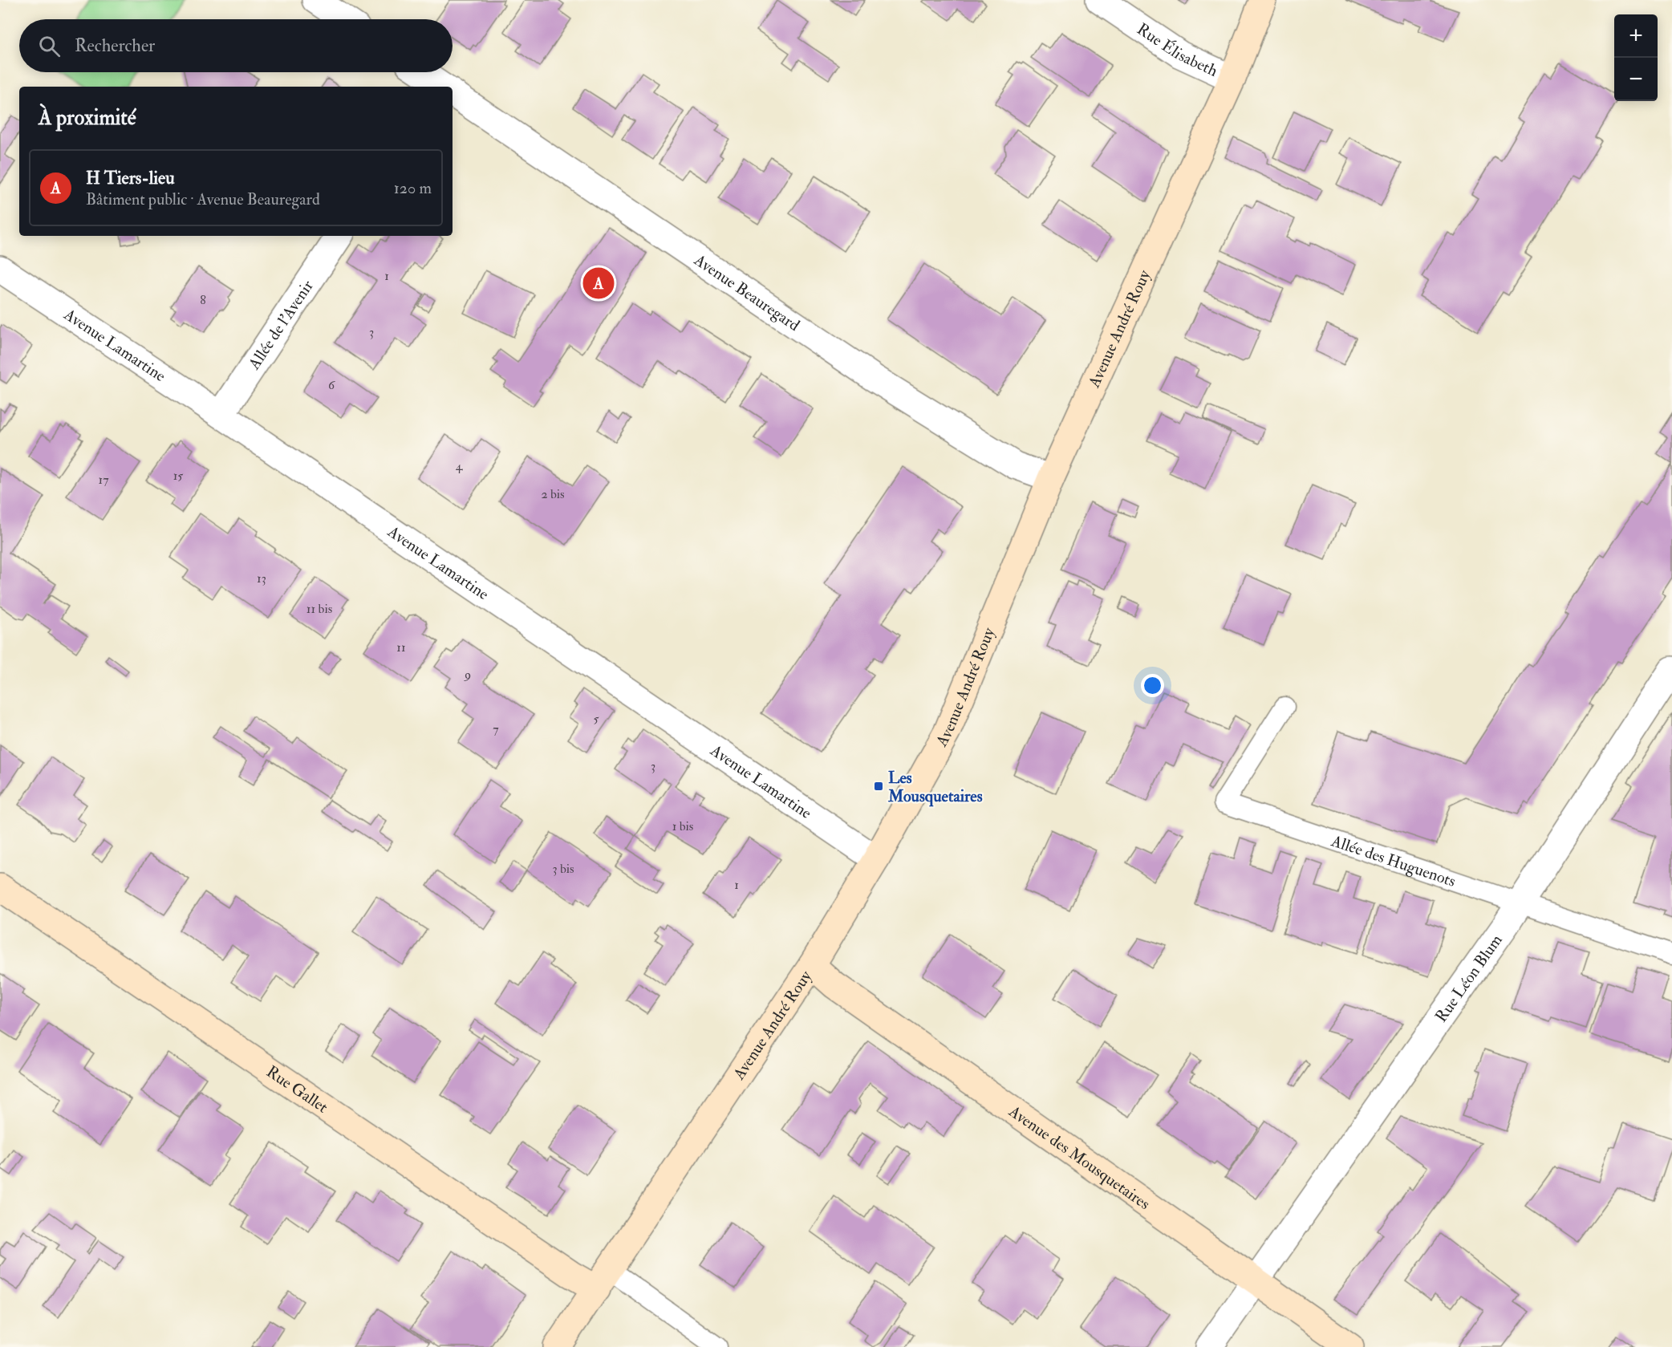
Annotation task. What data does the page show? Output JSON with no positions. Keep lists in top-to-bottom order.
{
  "streets": {
    "main road": ["Avenue André Rouy", "Rue Gallet", "Avenue des Mousquetaires"],
    "street": [
      "Rue Élisabeth",
      "Avenue Beauregard",
      "Allée de l'Avenir",
      "Avenue Lamartine",
      "Rue Léon Blum"
    ],
    "lane": ["Allée des Huguenots"]
  },
  "crossings": [
    ["Rue Élisabeth", "Avenue André Rouy"],
    ["Avenue Beauregard", "Avenue André Rouy"],
    ["Allée de l'Avenir", "Avenue Lamartine"],
    ["Avenue André Rouy", "Avenue Lamartine"],
    ["Avenue André Rouy", "Rue Gallet"],
    ["Avenue André Rouy", "Avenue des Mousquetaires"],
    ["Allée des Huguenots", "Rue Léon Blum"],
    ["Rue Léon Blum", "Avenue des Mousquetaires"]
  ],
  "places": {
    "transit": ["Les Mousquetaires"]
  },
  "house_numbers": [
    "1",
    "8",
    "3",
    "6",
    "4",
    "15",
    "17",
    "2 bis",
    "13",
    "11 bis",
    "11",
    "9",
    "5",
    "7",
    "3",
    "1 bis",
    "3 bis",
    "1"
  ],
  "page": {
    "map_buttons": ["+", "−"],
    "search": "Rechercher",
    "heading": "À proximité",
    "list": [
      {
        "mark": "A",
        "name": "H Tiers-lieu",
        "note": "Bâtiment public · Avenue Beauregard",
        "value": "120 m"
      }
    ],
    "pins": "A"
  }
}
